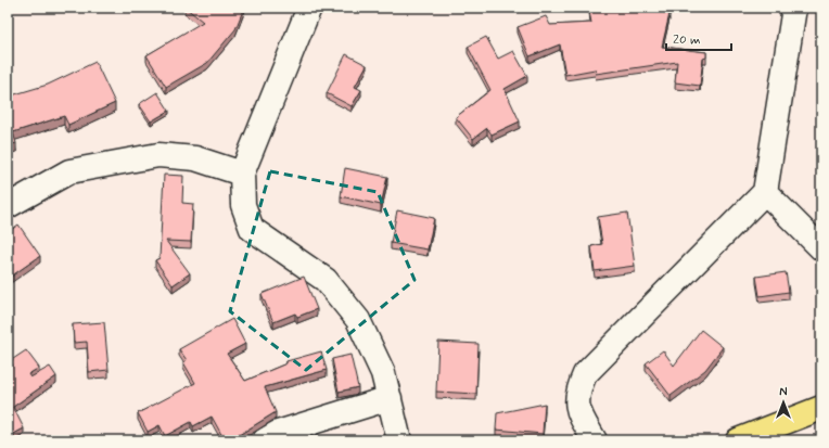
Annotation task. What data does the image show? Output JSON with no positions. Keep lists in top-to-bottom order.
{
  "scale_bar": "20 m",
  "north": "top"
}
